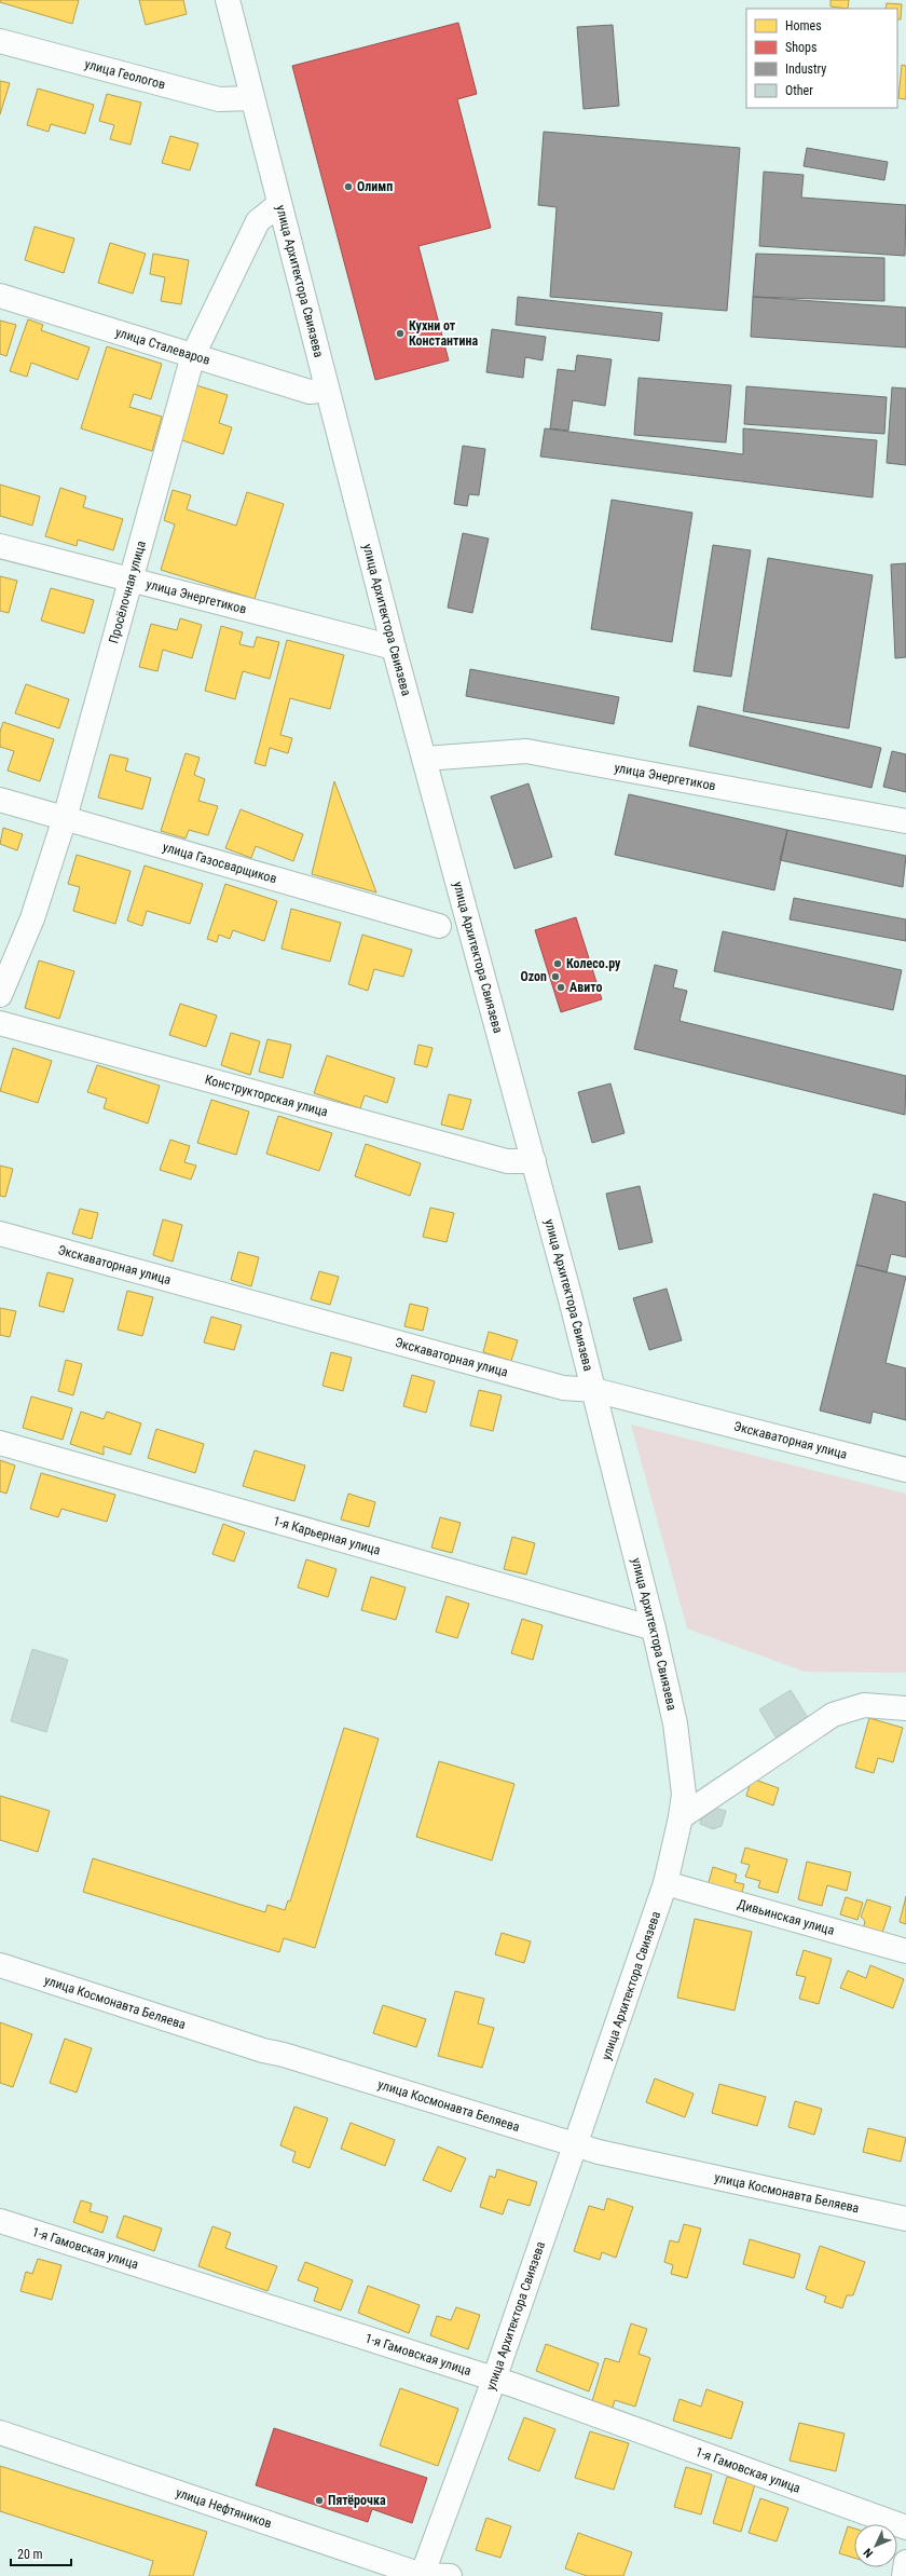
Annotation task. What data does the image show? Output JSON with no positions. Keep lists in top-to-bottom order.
{
  "streets": {
    "street": [
      "улица Геологов",
      "улица Архитектора Свиязева",
      "улица Сталеваров",
      "Просёлочная улица",
      "улица Энергетиков",
      "улица Газосварщиков",
      "Конструкторская улица",
      "Экскаваторная улица",
      "1-я Карьерная улица",
      "Дивьинская улица",
      "улица Космонавта Беляева",
      "1-я Гамовская улица",
      "улица Нефтяников"
    ]
  },
  "crossings": [
    ["улица Геологов", "улица Архитектора Свиязева"],
    ["улица Архитектора Свиязева", "улица Сталеваров"],
    ["улица Архитектора Свиязева", "Просёлочная улица"],
    ["улица Архитектора Свиязева", "улица Энергетиков"],
    ["улица Архитектора Свиязева", "Конструкторская улица"],
    ["улица Архитектора Свиязева", "Экскаваторная улица"],
    ["улица Архитектора Свиязева", "1-я Карьерная улица"],
    ["улица Архитектора Свиязева", "Дивьинская улица"],
    ["улица Архитектора Свиязева", "улица Космонавта Беляева"],
    ["улица Архитектора Свиязева", "1-я Гамовская улица"],
    ["улица Архитектора Свиязева", "улица Нефтяников"],
    ["улица Сталеваров", "Просёлочная улица"],
    ["Просёлочная улица", "улица Энергетиков"],
    ["Просёлочная улица", "улица Газосварщиков"]
  ],
  "places": [
    "Олимп",
    "Кухни от Константина",
    "Колесо.ру",
    "Ozon",
    "Авито",
    "Пятёрочка"
  ],
  "legend": [
    "Homes",
    "Shops",
    "Industry",
    "Other"
  ],
  "scale_bar": "20 m",
  "north": "bottom left"
}
